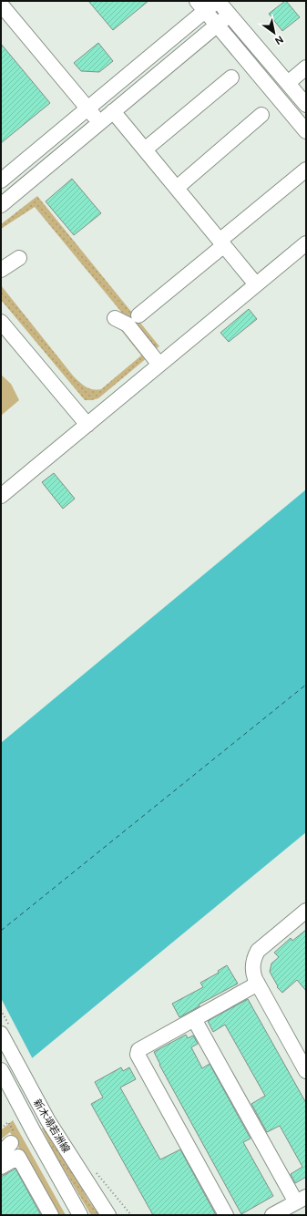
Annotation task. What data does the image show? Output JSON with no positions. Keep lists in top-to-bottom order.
{
  "streets": {
    "street": ["新木場若洲線"]
  },
  "north": "bottom right"
}
